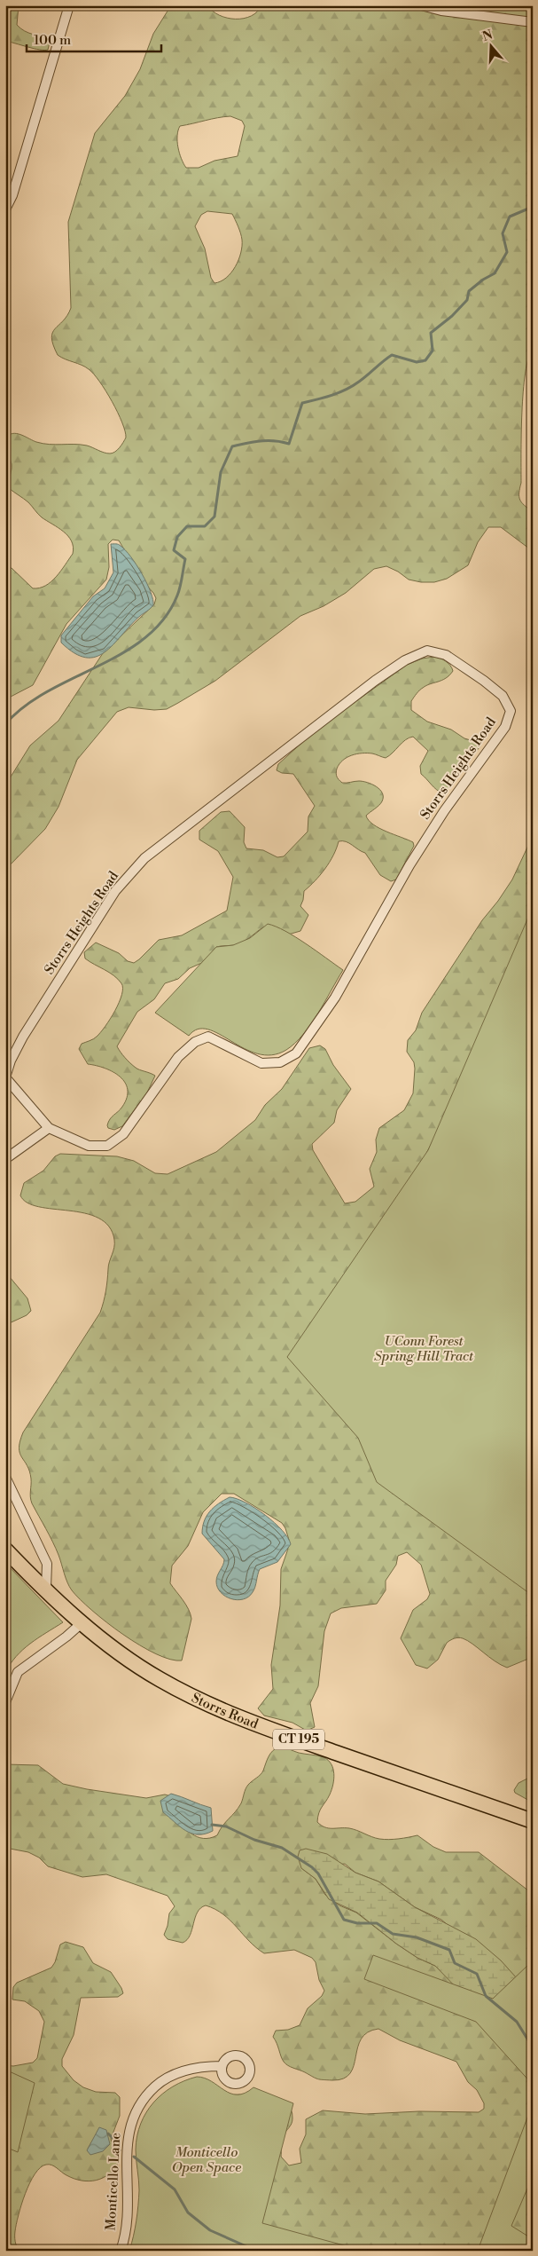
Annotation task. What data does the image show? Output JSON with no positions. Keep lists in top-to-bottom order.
{
  "streets": {
    "main road": ["Storrs Road", "CT 195"],
    "street": ["Storrs Heights Road", "Monticello Lane"]
  },
  "parks": ["UConn Forest Spring Hill Tract", "Monticello Open Space"],
  "scale_bar": "100 m",
  "north": "top"
}
